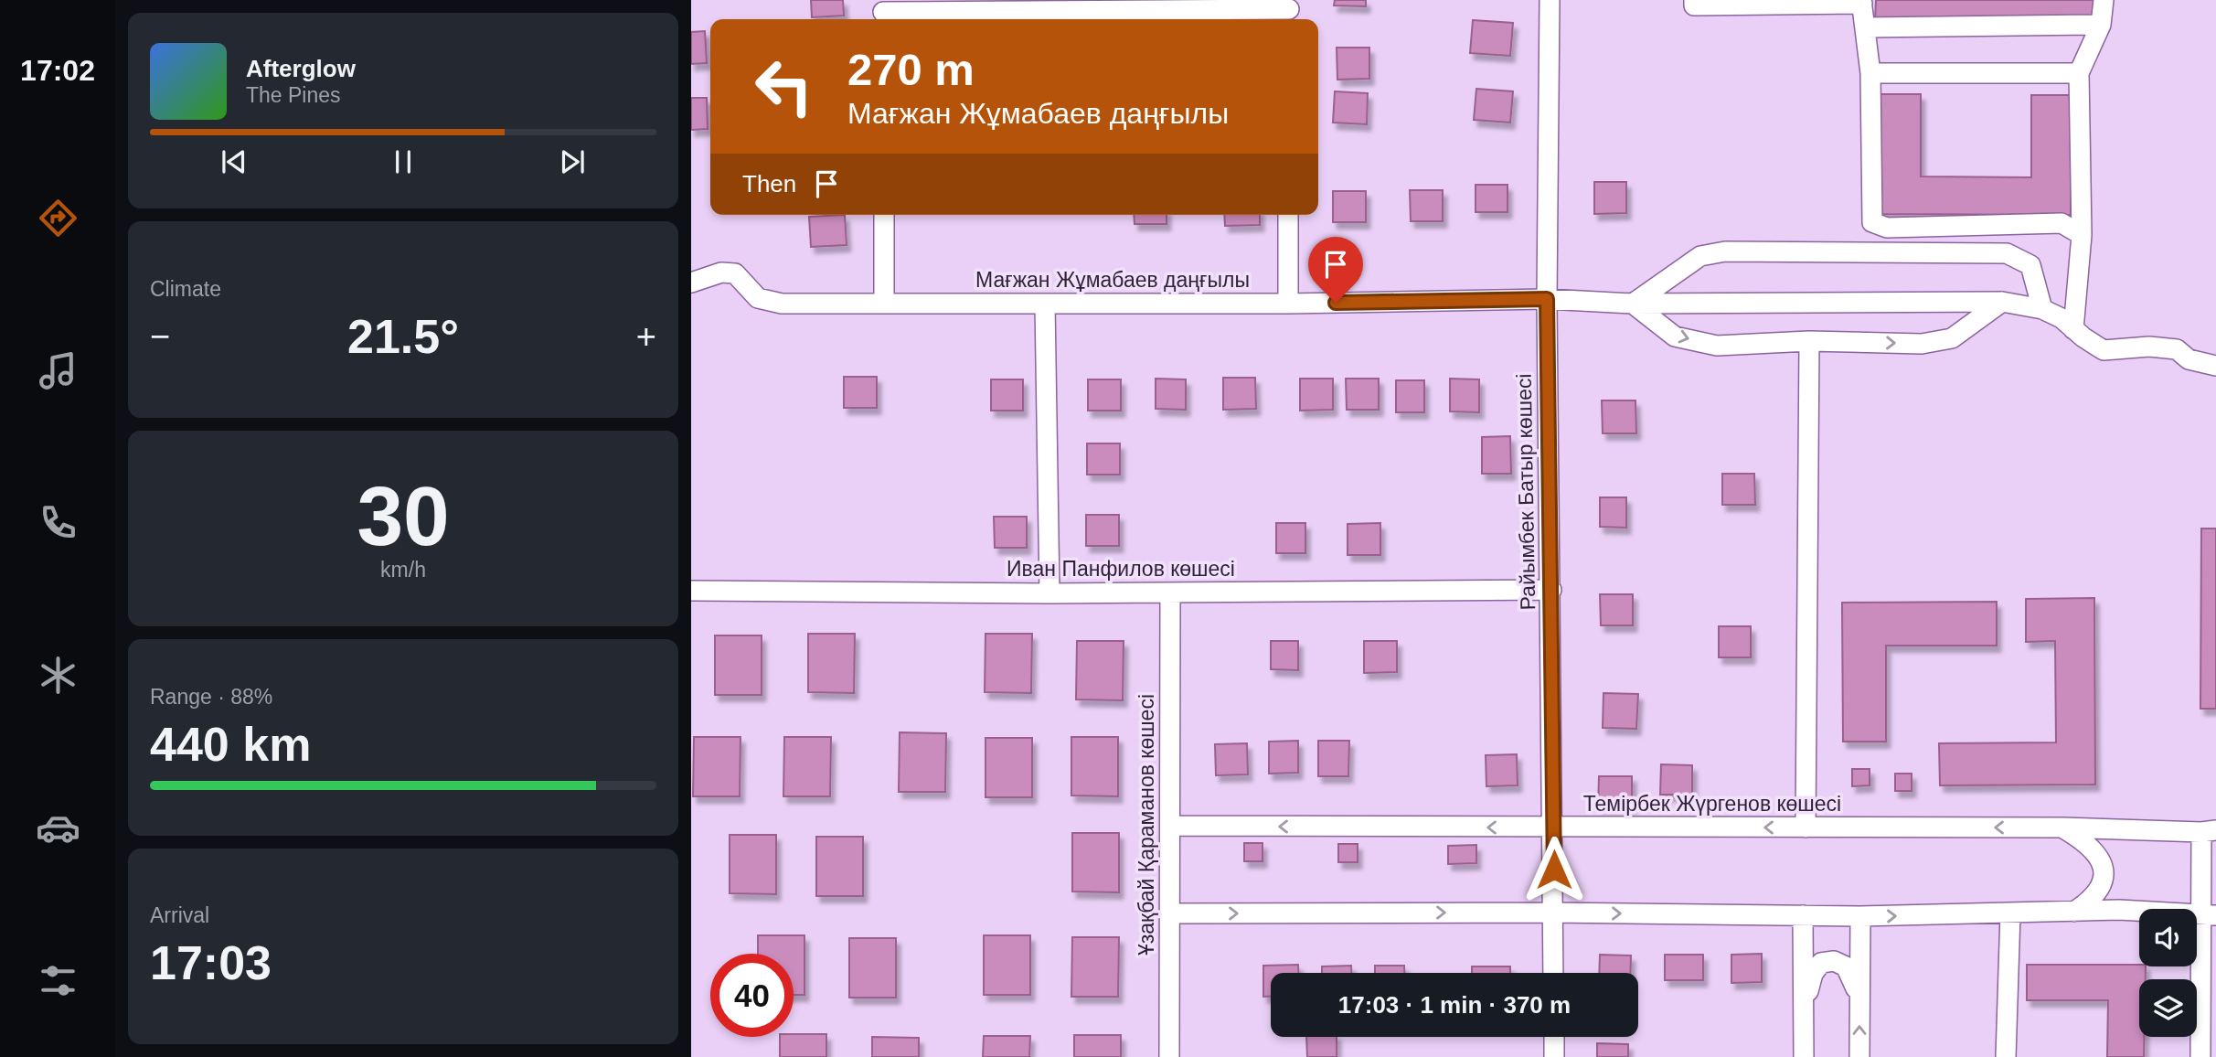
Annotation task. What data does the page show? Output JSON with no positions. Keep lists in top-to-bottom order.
{
  "streets": {
    "street": [
      "Мағжан Жұмабаев даңғылы",
      "Райымбек Батыр көшесі",
      "Иван Панфилов көшесі",
      "Темірбек Жүргенов көшесі",
      "Ұзақбай Қараманов көшесі"
    ]
  },
  "crossings": [
    ["Мағжан Жұмабаев даңғылы", "Райымбек Батыр көшесі"],
    ["Райымбек Батыр көшесі", "Иван Панфилов көшесі"],
    ["Райымбек Батыр көшесі", "Темірбек Жүргенов көшесі"],
    ["Иван Панфилов көшесі", "Ұзақбай Қараманов көшесі"],
    ["Темірбек Жүргенов көшесі", "Ұзақбай Қараманов көшесі"]
  ],
  "page": {
    "tabs": "17:02",
    "turn": ["270 m", "Мағжан Жұмабаев даңғылы"],
    "song": ["Afterglow", "The Pines"],
    "then": "Then",
    "tile": [
      "Climate",
      ["30", "km/h"],
      ["Range · 88%", "440 km"],
      ["Arrival", "17:03"]
    ],
    "heat": ["−", "21.5°", "+"],
    "limit": "40",
    "trip": "17:03 · 1 min · 370 m"
  }
}
